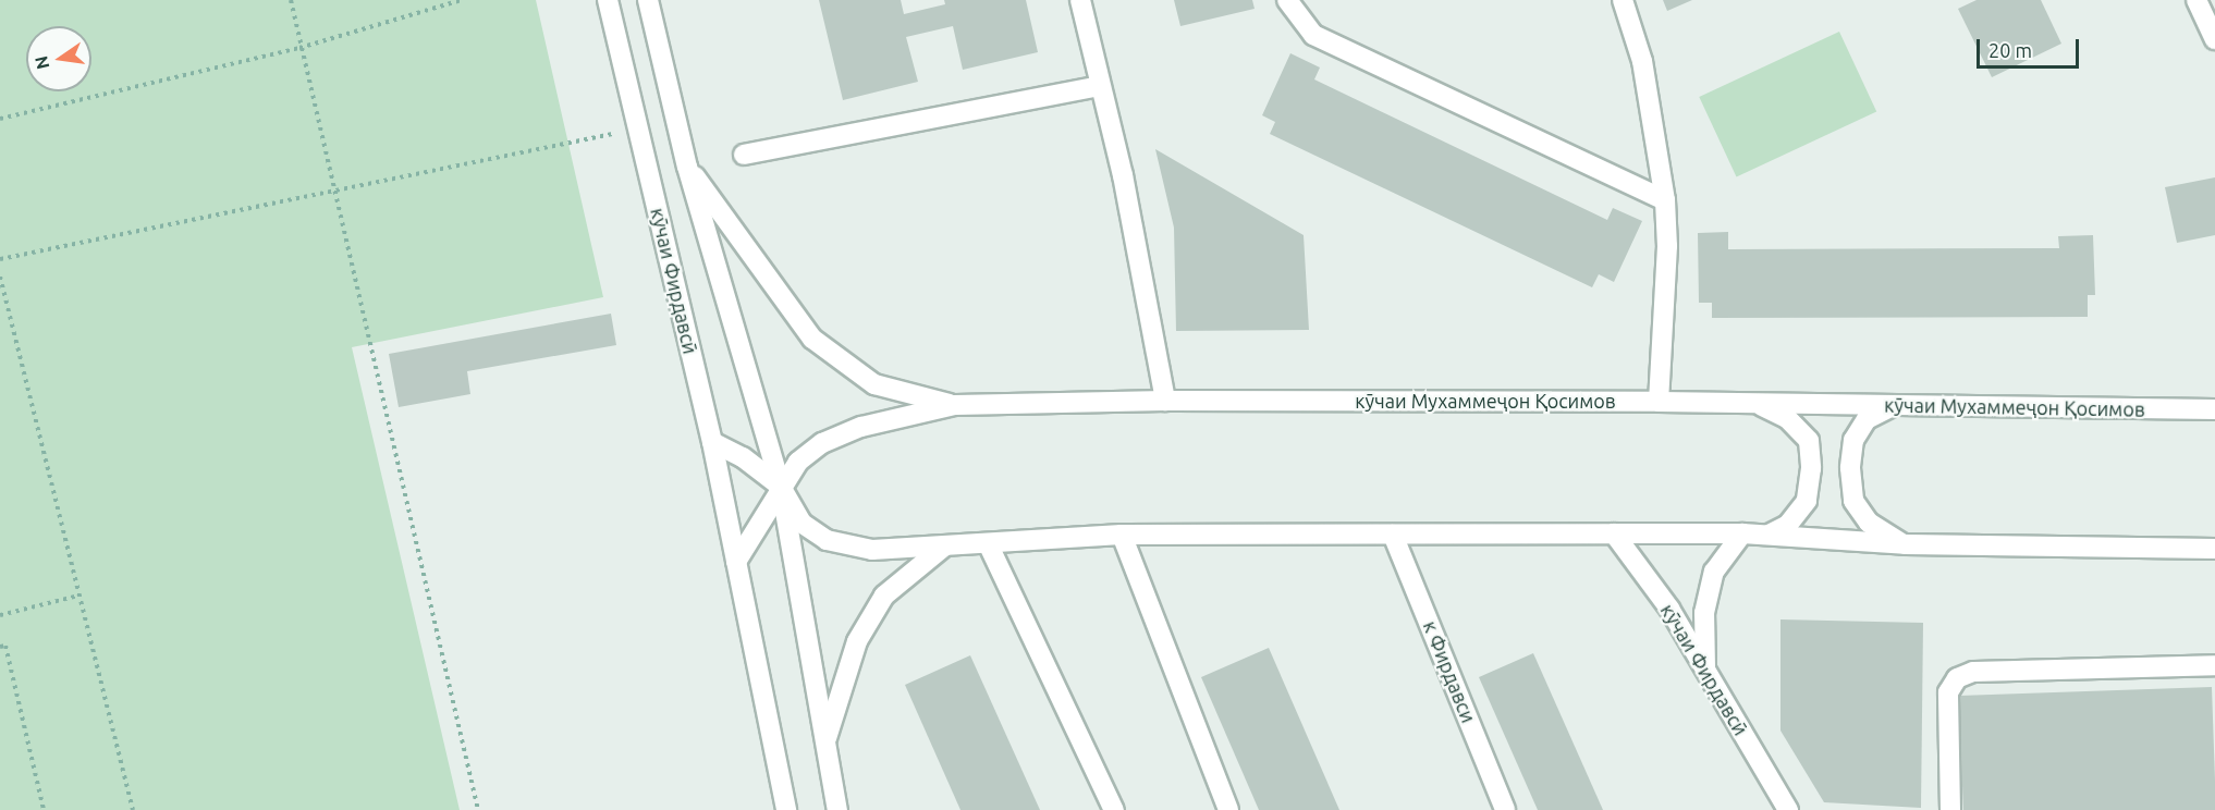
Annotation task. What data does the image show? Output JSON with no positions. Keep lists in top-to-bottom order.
{
  "streets": {
    "street": ["кӯчаи Фирдавсӣ", "кӯчаи Мухаммеҷон Қосимов", "к Фирдавси"]
  },
  "crossings": [
    ["кӯчаи Фирдавсӣ", "кӯчаи Мухаммеҷон Қосимов"]
  ],
  "scale_bar": "20 m",
  "north": "left"
}
